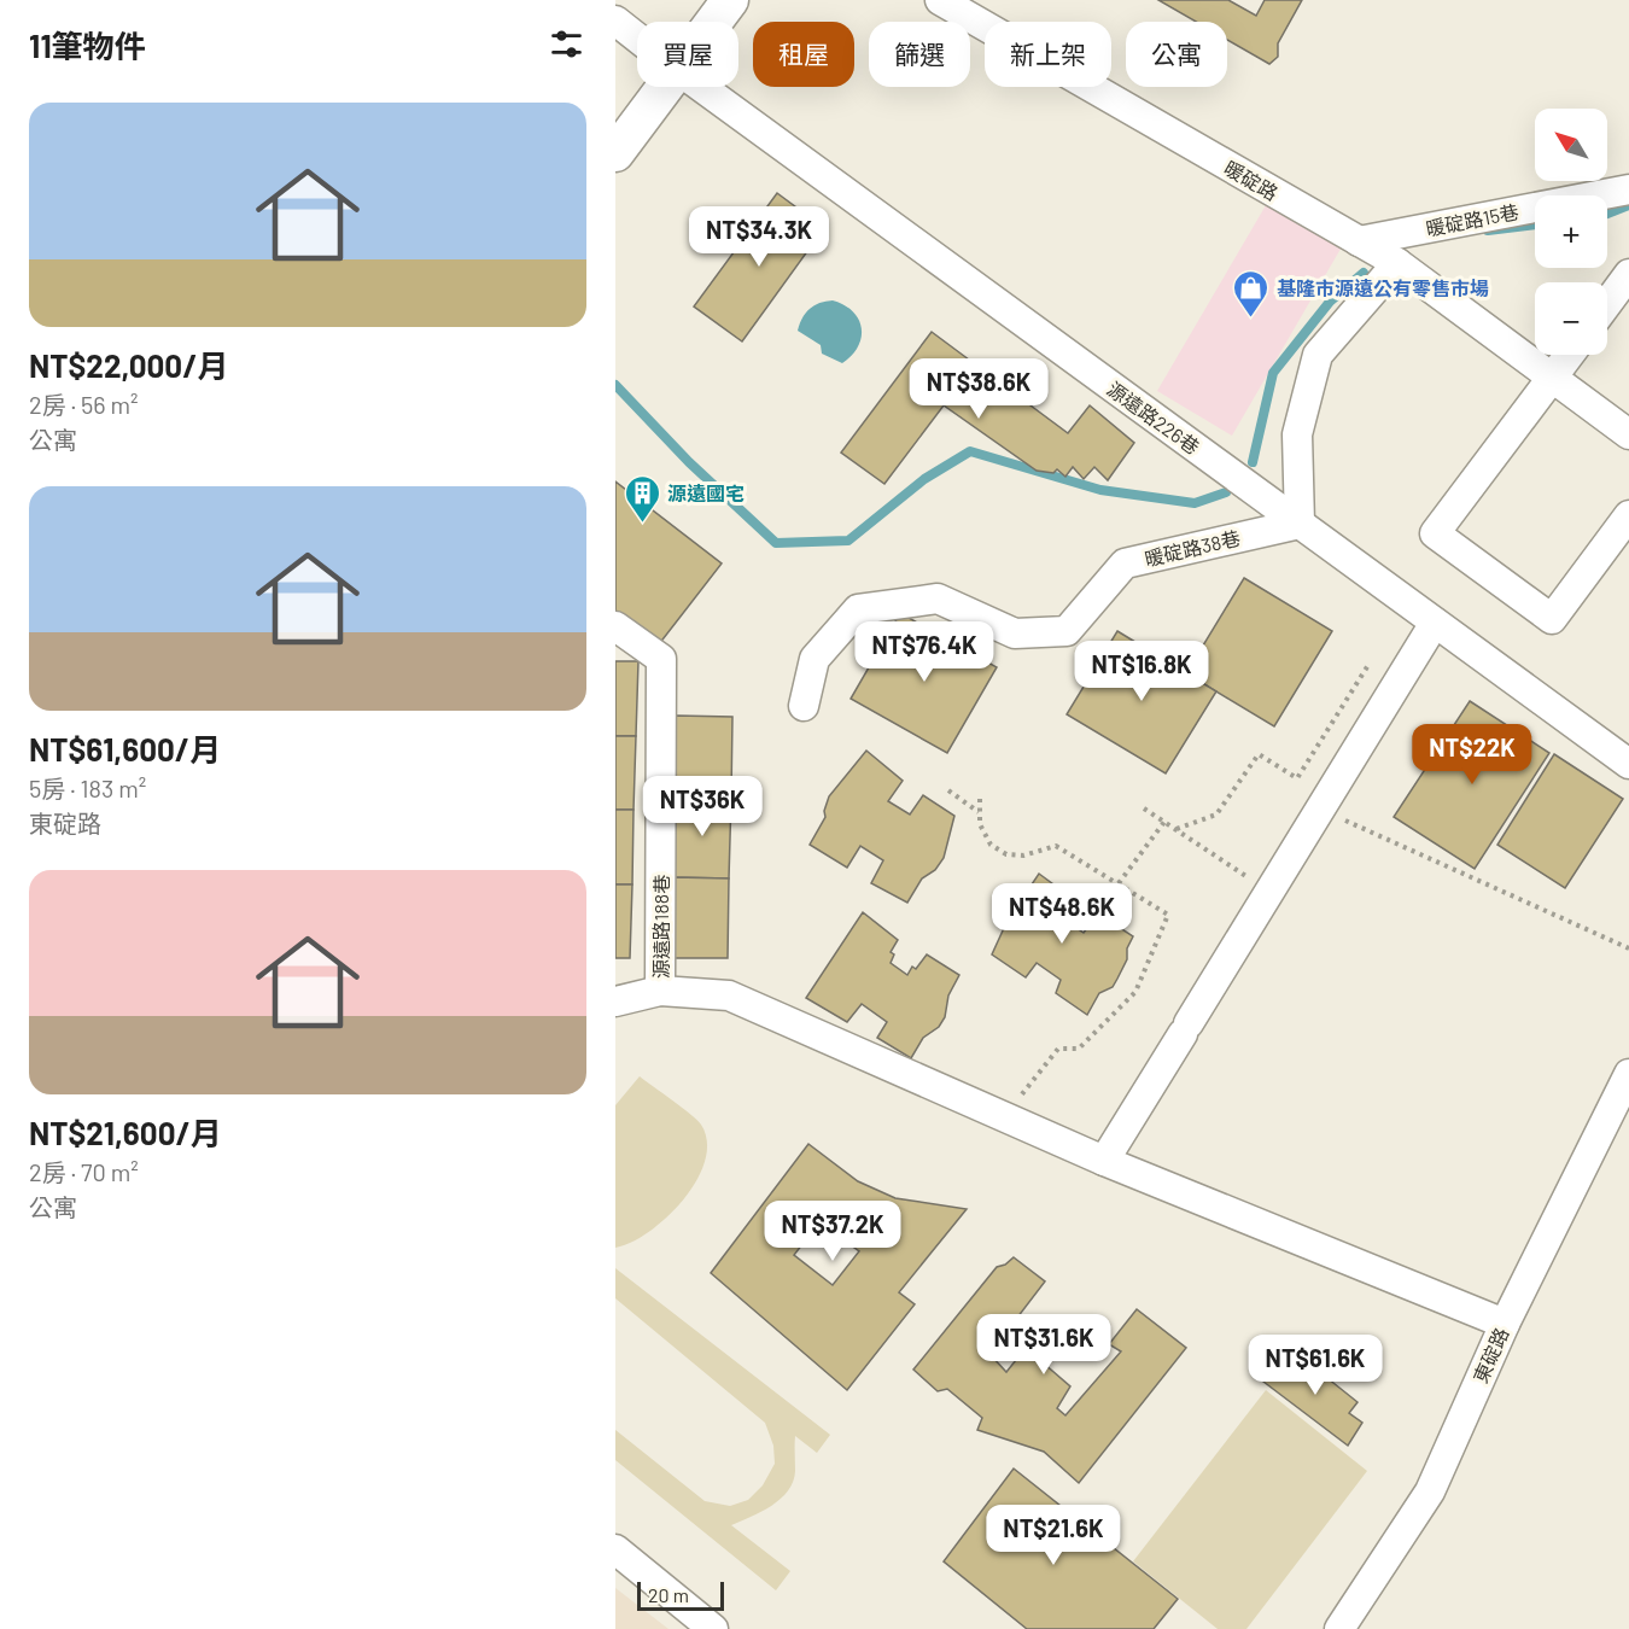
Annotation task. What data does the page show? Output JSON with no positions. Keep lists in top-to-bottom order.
{
  "streets": {
    "street": [
      "暖碇路",
      "暖碇路15巷",
      "源遠路226巷",
      "暖碇路38巷",
      "源遠路188巷",
      "東碇路"
    ]
  },
  "crossings": [
    ["暖碇路", "暖碇路15巷"],
    ["源遠路226巷", "暖碇路38巷"]
  ],
  "places": {
    "shop": ["基隆市源遠公有零售市場"],
    "building": ["源遠國宅"]
  },
  "scale_bar": "20 m",
  "north": "top left",
  "page": {
    "heading": "11筆物件",
    "chip": [
      "買屋",
      "租屋",
      "篩選",
      "新上架",
      "公寓"
    ],
    "list": [
      {
        "name": "NT$22,000/月",
        "note": "2房 · 56 m² · 公寓"
      },
      {
        "name": "NT$61,600/月",
        "note": "5房 · 183 m² · 東碇路"
      },
      {
        "name": "NT$21,600/月",
        "note": "2房 · 70 m² · 公寓"
      }
    ],
    "map_buttons": ["+", "−"],
    "price": [
      "NT$34.3K",
      "NT$38.6K",
      "NT$76.4K",
      "NT$16.8K",
      "NT$22K",
      "NT$36K",
      "NT$48.6K",
      "NT$37.2K",
      "NT$31.6K",
      "NT$61.6K",
      "NT$21.6K"
    ],
    "scale": "20 m"
  }
}
